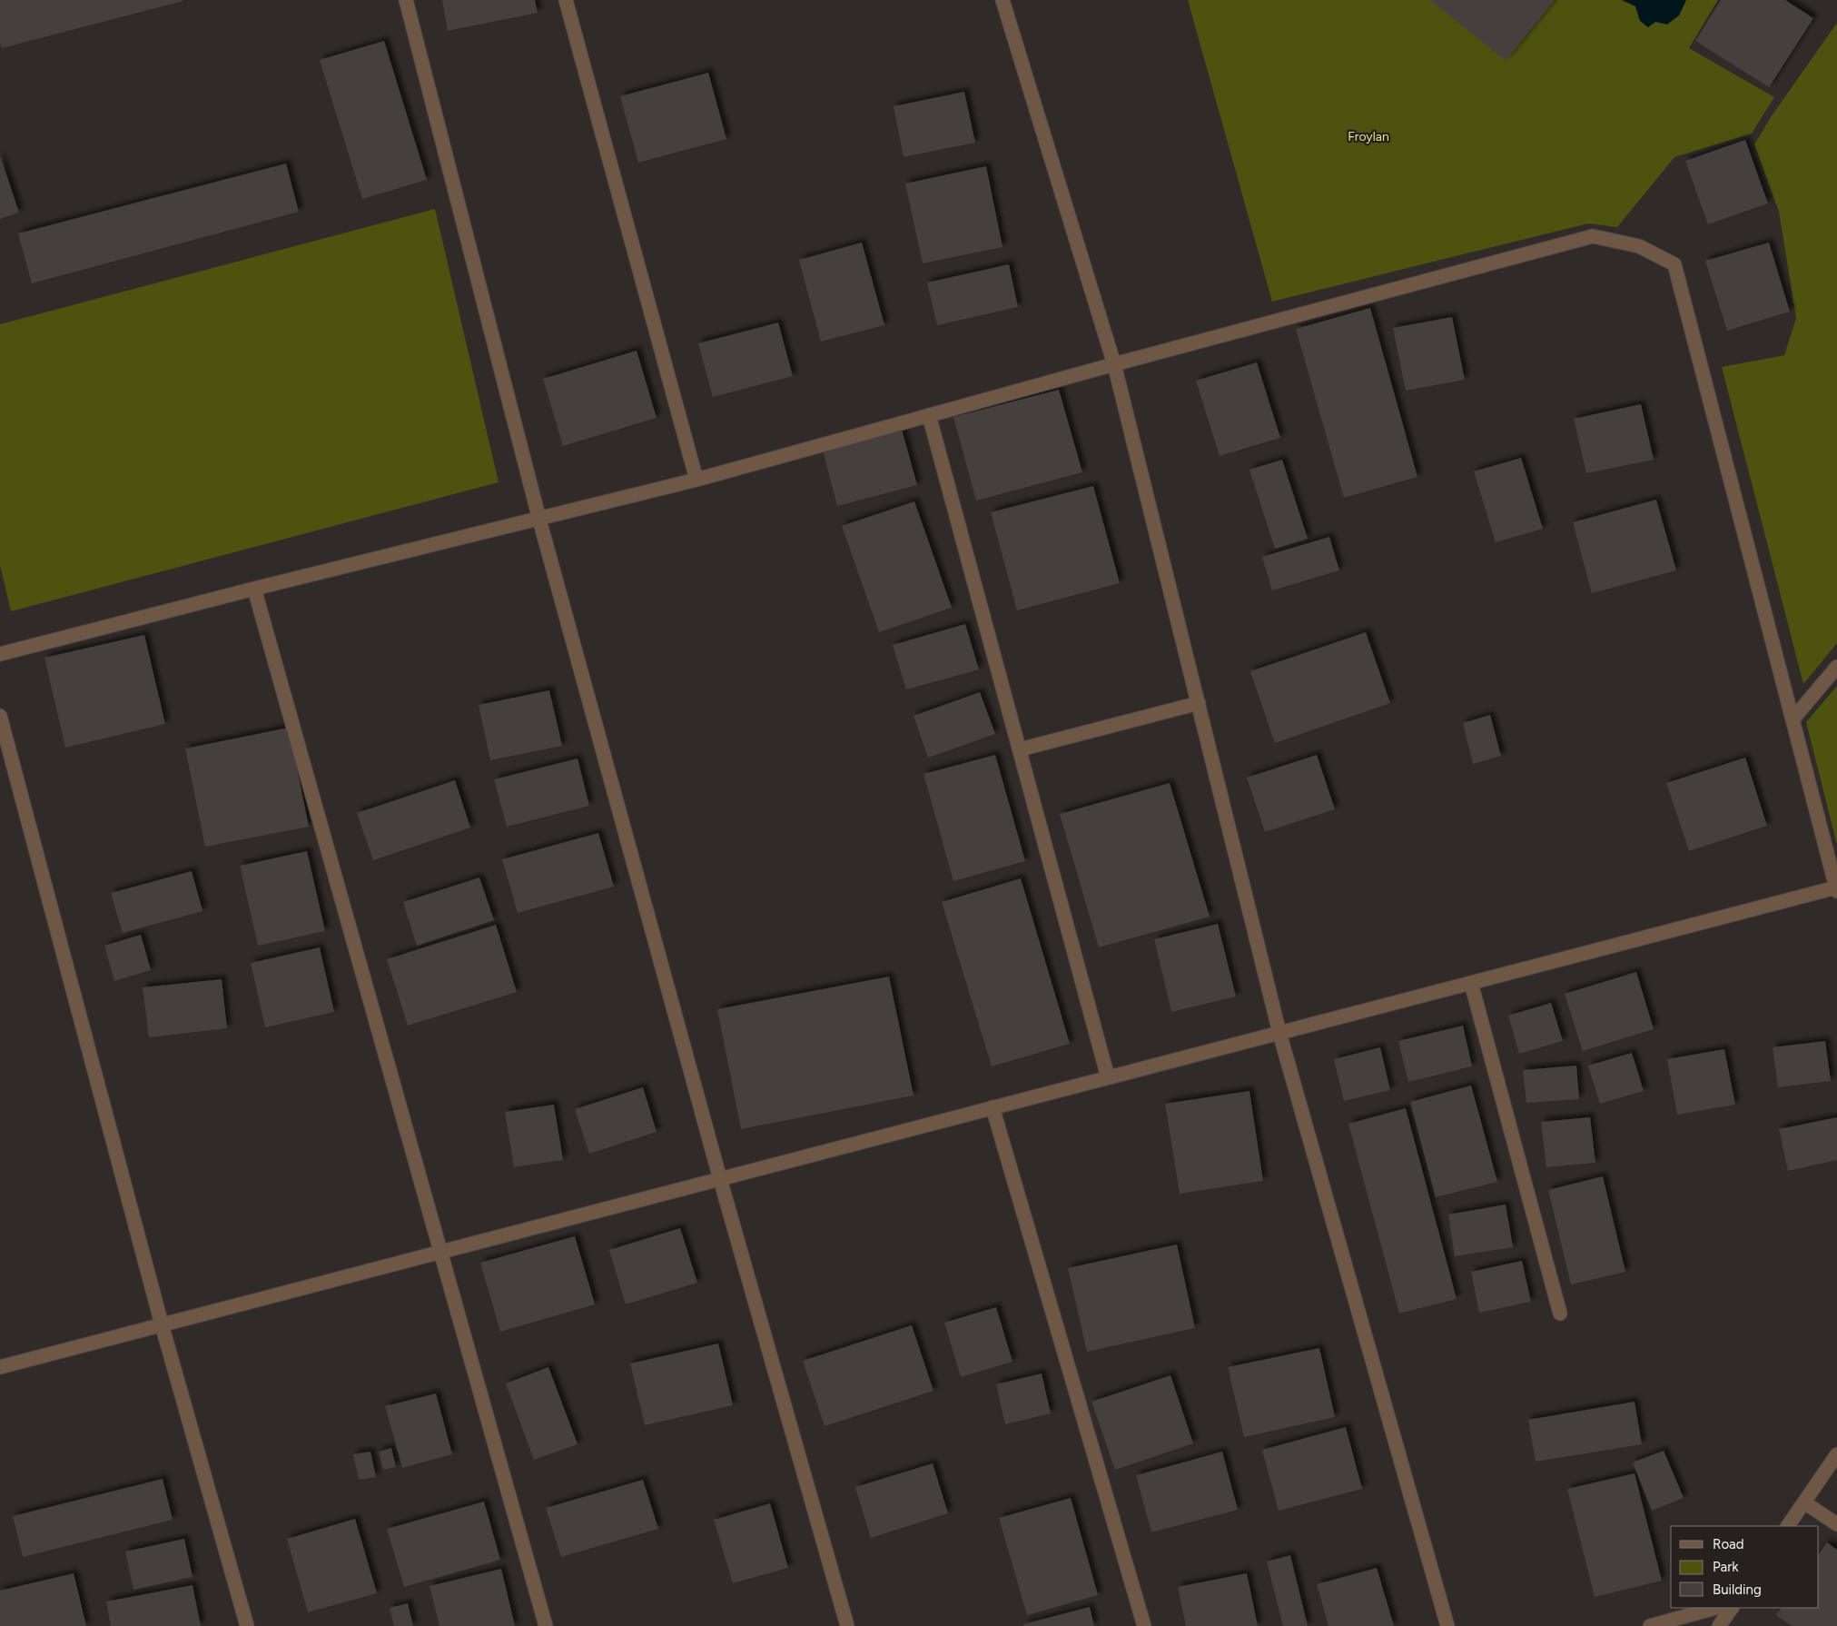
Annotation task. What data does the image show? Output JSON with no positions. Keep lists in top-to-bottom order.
{
  "parks": ["Froylan"],
  "legend": ["Road", "Park", "Building"]
}
